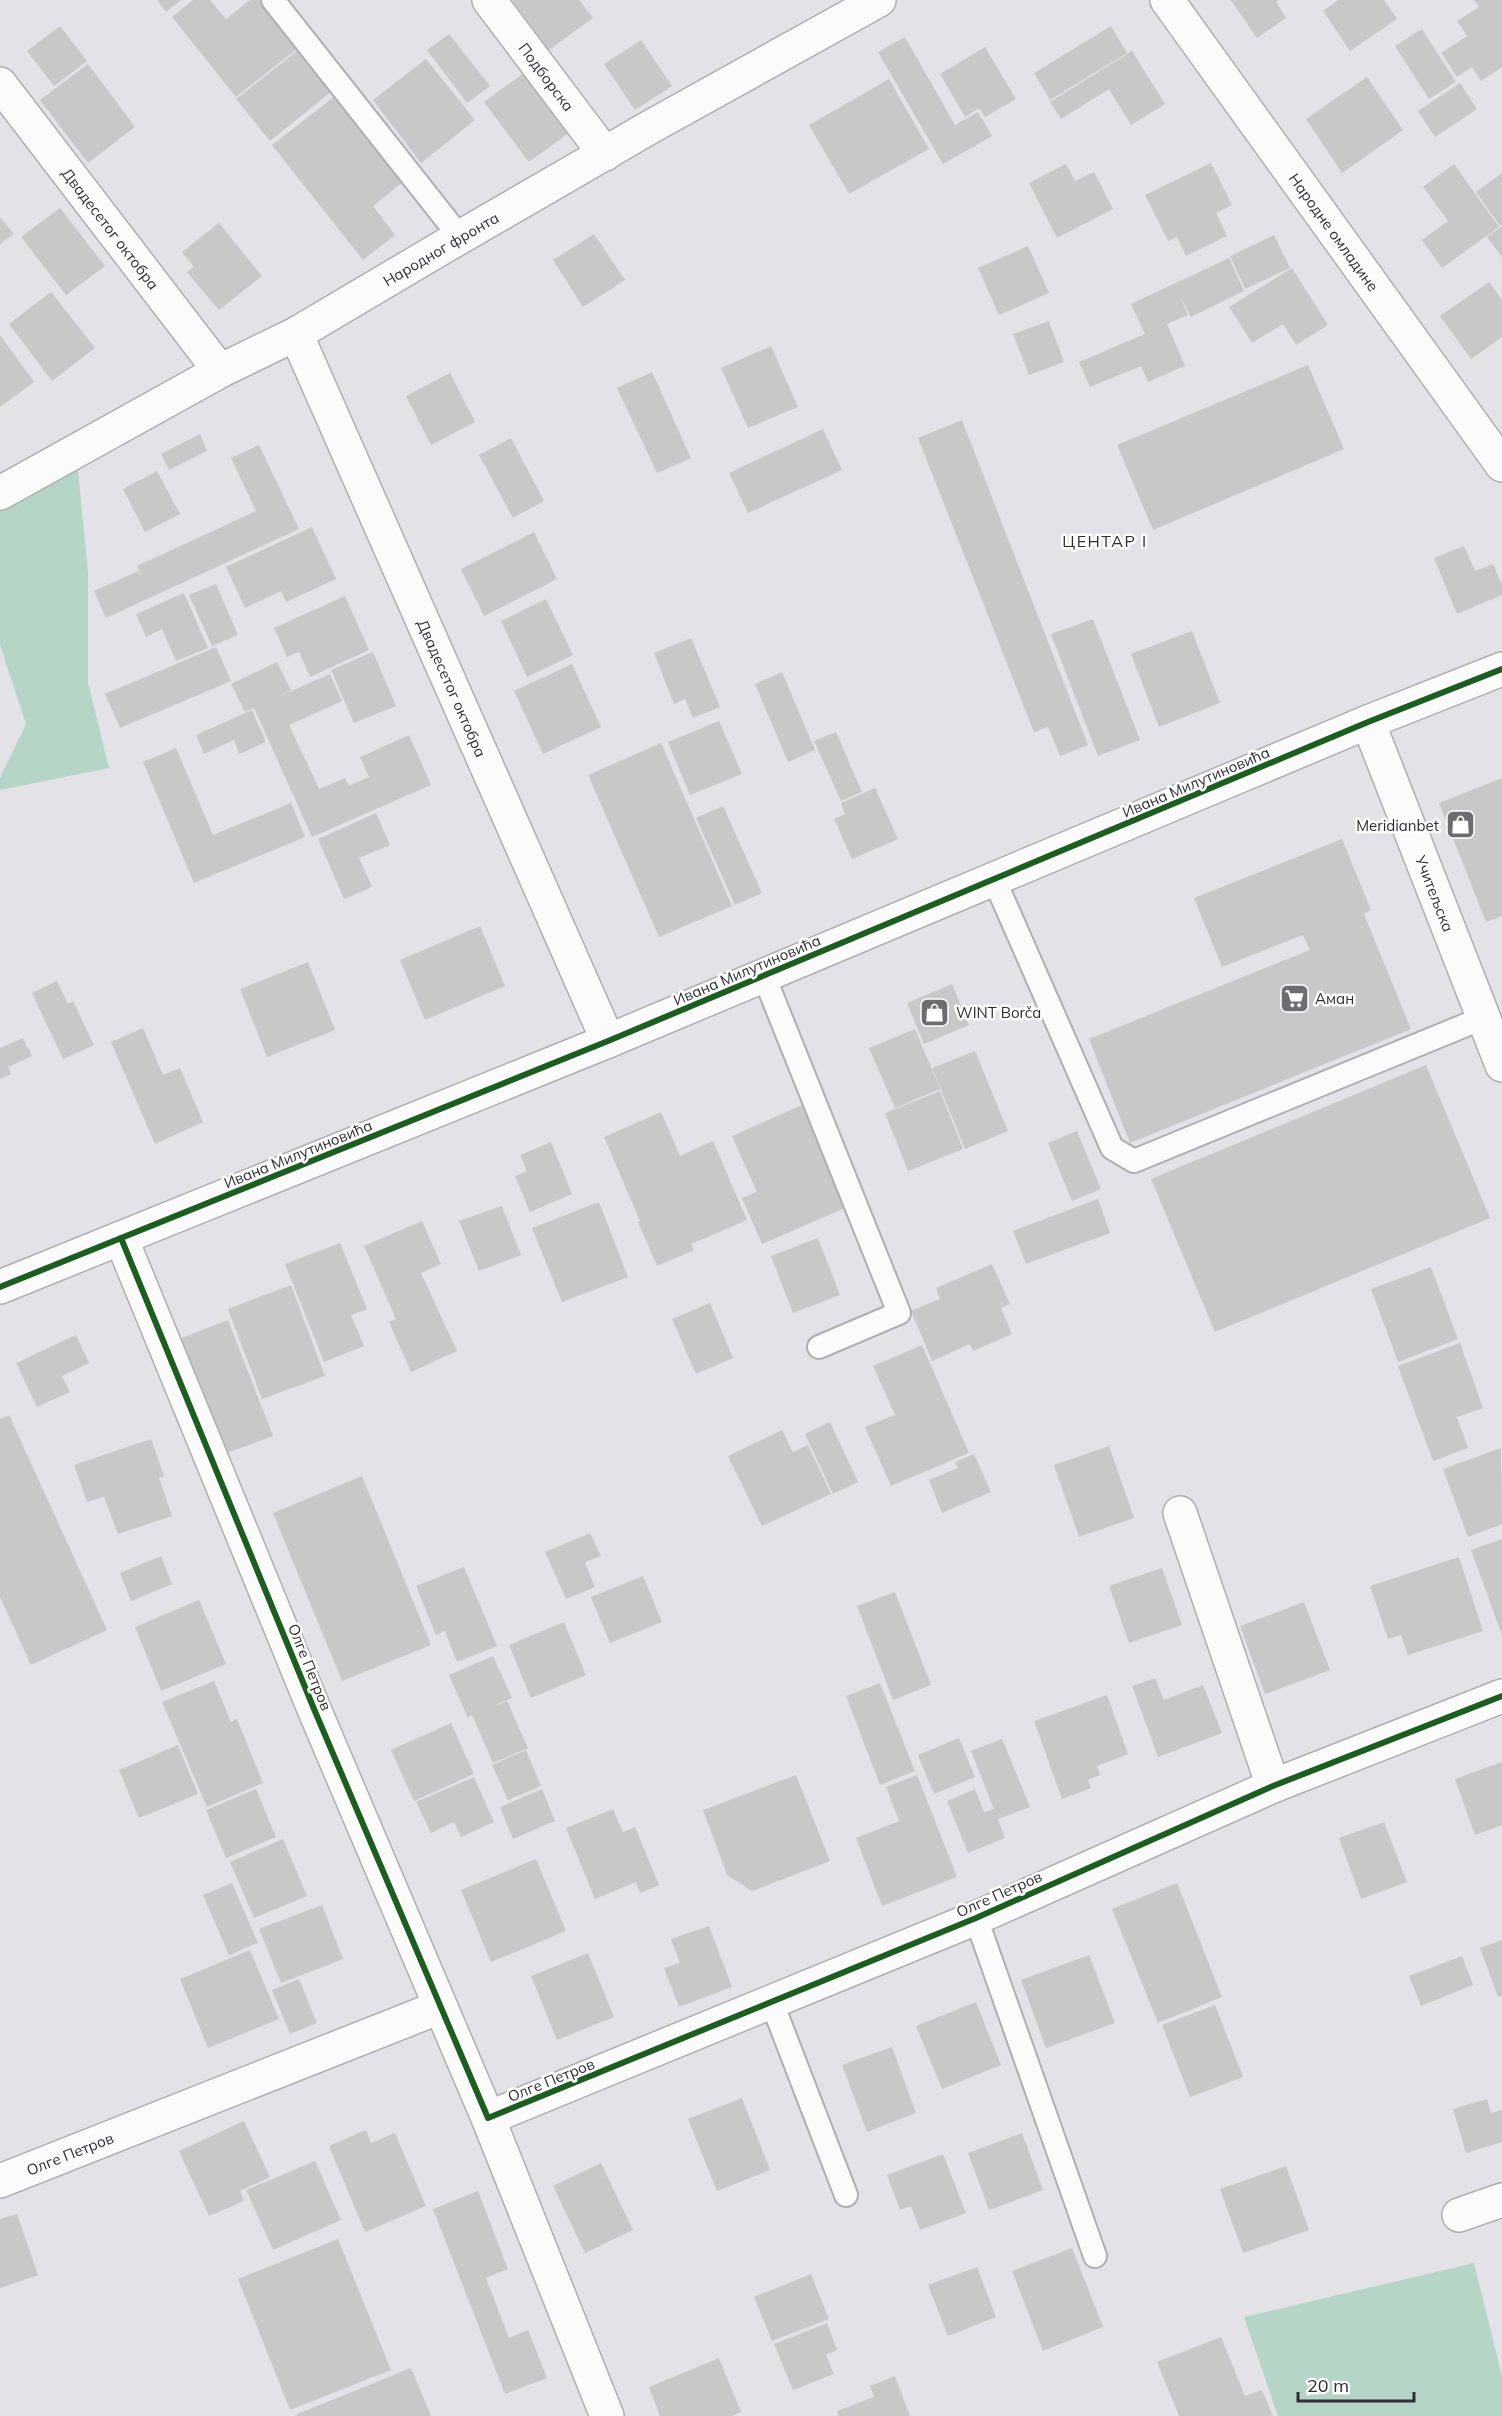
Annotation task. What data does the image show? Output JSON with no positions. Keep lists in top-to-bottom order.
{
  "streets": {
    "street": [
      "Подборска",
      "Двадесетог октобра",
      "Народне омладине",
      "Народног фронта",
      "Ивана Милутиновића",
      "Учитељска",
      "Олге Петров"
    ]
  },
  "crossings": [
    ["Подборска", "Народног фронта"],
    ["Двадесетог октобра", "Народног фронта"],
    ["Двадесетог октобра", "Ивана Милутиновића"],
    ["Ивана Милутиновића", "Учитељска"],
    ["Ивана Милутиновића", "Олге Петров"]
  ],
  "districts": ["ЦЕНТАР I"],
  "places": {
    "shop": ["Meridianbet", "WINT Borča"],
    "supermarket": ["Аман"]
  },
  "scale_bar": "20 m"
}
